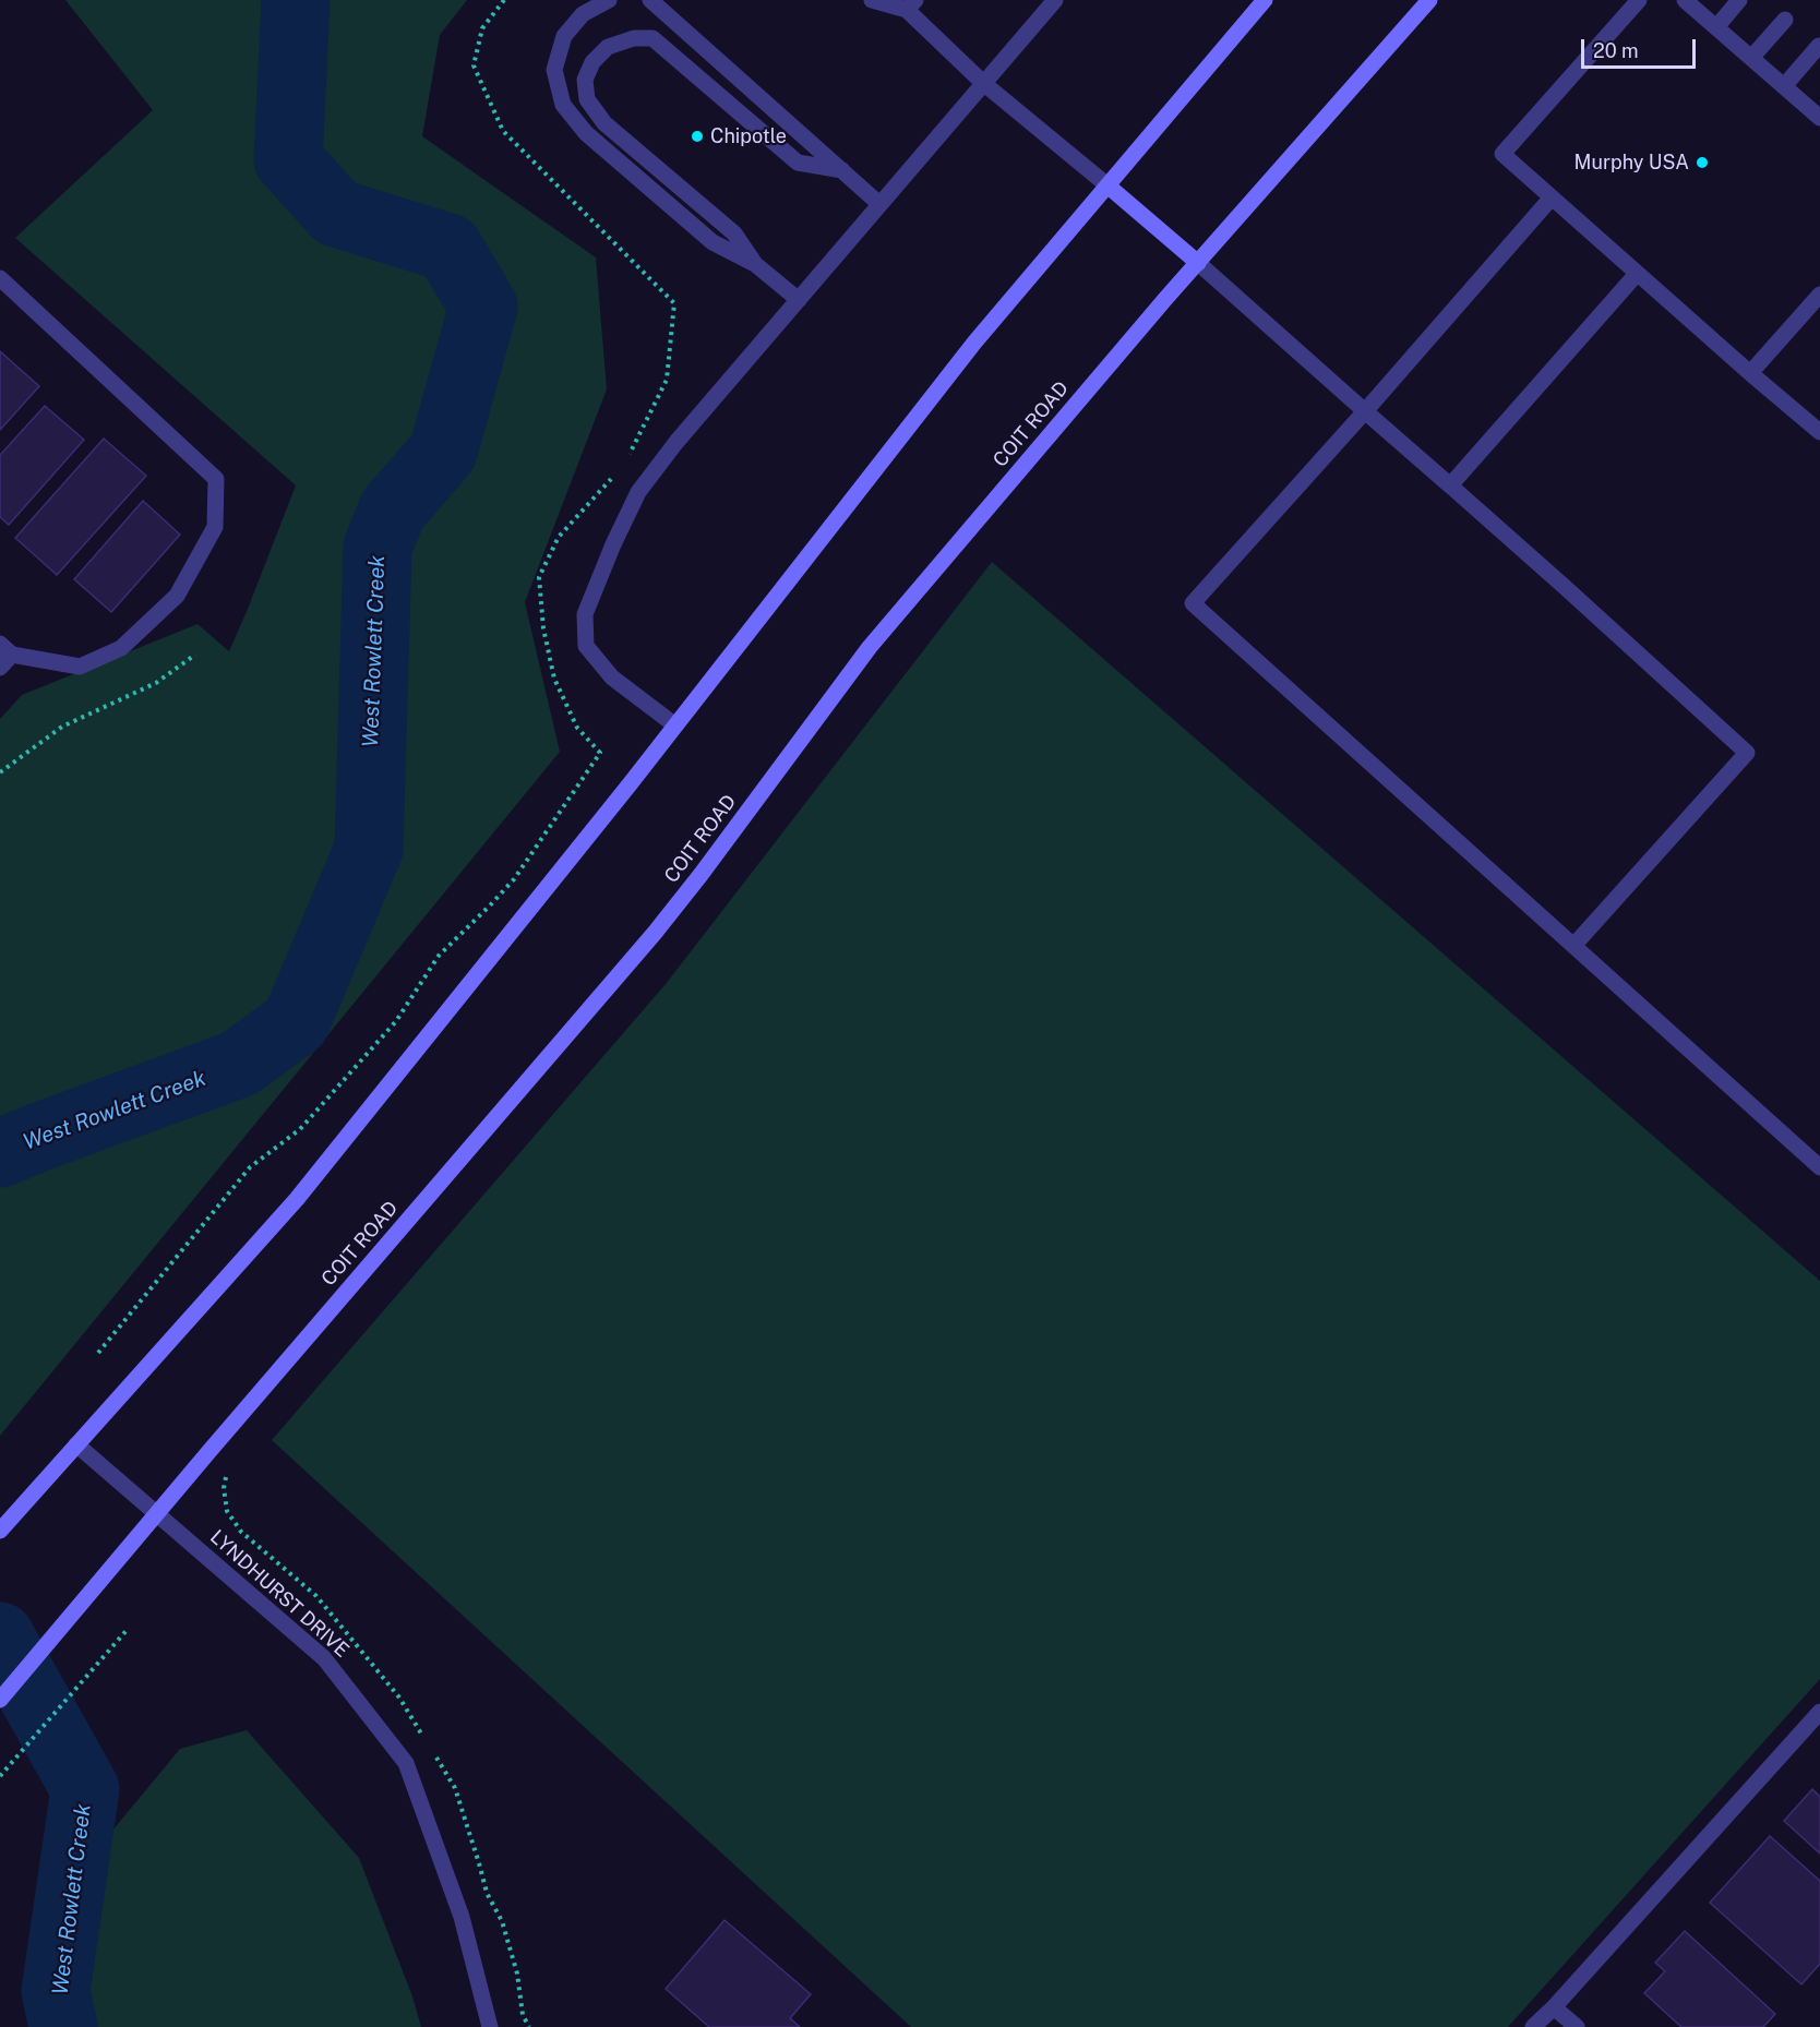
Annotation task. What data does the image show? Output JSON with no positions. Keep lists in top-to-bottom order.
{
  "streets": {
    "main road": ["COIT ROAD"],
    "street": ["LYNDHURST DRIVE"]
  },
  "crossings": [
    ["COIT ROAD", "LYNDHURST DRIVE"]
  ],
  "water": ["West Rowlett Creek"],
  "places": ["Chipotle", "Murphy USA"],
  "scale_bar": "20 m"
}
